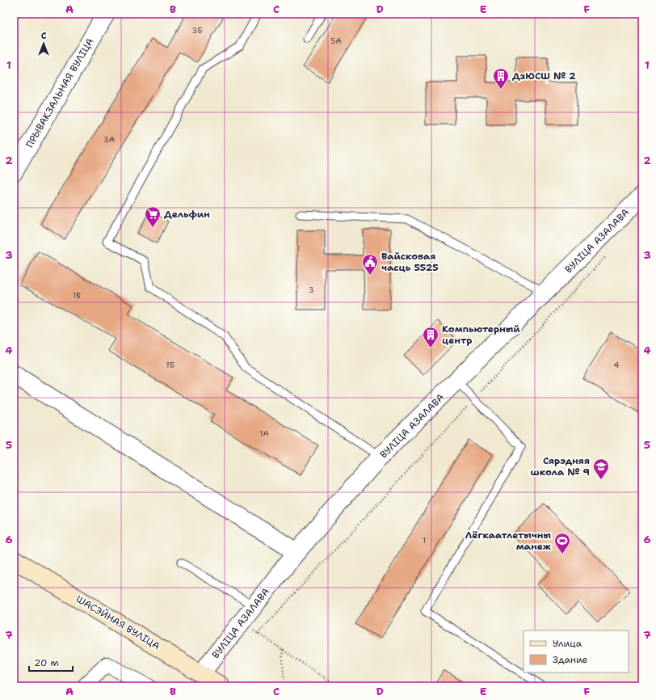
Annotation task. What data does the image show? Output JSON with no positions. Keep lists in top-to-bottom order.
{
  "streets": {
    "main road": ["ШАСЭЙНАЯ ВУЛІЦА"],
    "street": ["ПРЫВАКЗАЛЬНАЯ ВУЛІЦА", "ВУЛІЦА АЗАЛАВА"]
  },
  "crossings": [
    ["ВУЛІЦА АЗАЛАВА", "ШАСЭЙНАЯ ВУЛІЦА"]
  ],
  "places": {
    "building": ["ДзЮСШ № 2", "Компьютерный центр"],
    "supermarket": ["Дельфин"],
    "public building": ["Вайсковая часць 5525"],
    "school or university": ["Сярэдняя школа № 9"],
    "sports": ["Лёгкаатлетычны манеж"]
  },
  "house_numbers": [
    "3Б",
    "5А",
    "3А",
    "3",
    "1В",
    "1Б",
    "4",
    "1А",
    "1"
  ],
  "legend": ["Улица", "Здание"],
  "scale_bar": "20 m",
  "north": "top",
  "grid": {
    "columns": [
      "A",
      "B",
      "C",
      "D",
      "E",
      "F"
    ],
    "rows": [
      "1",
      "2",
      "3",
      "4",
      "5",
      "6",
      "7"
    ]
  }
}
